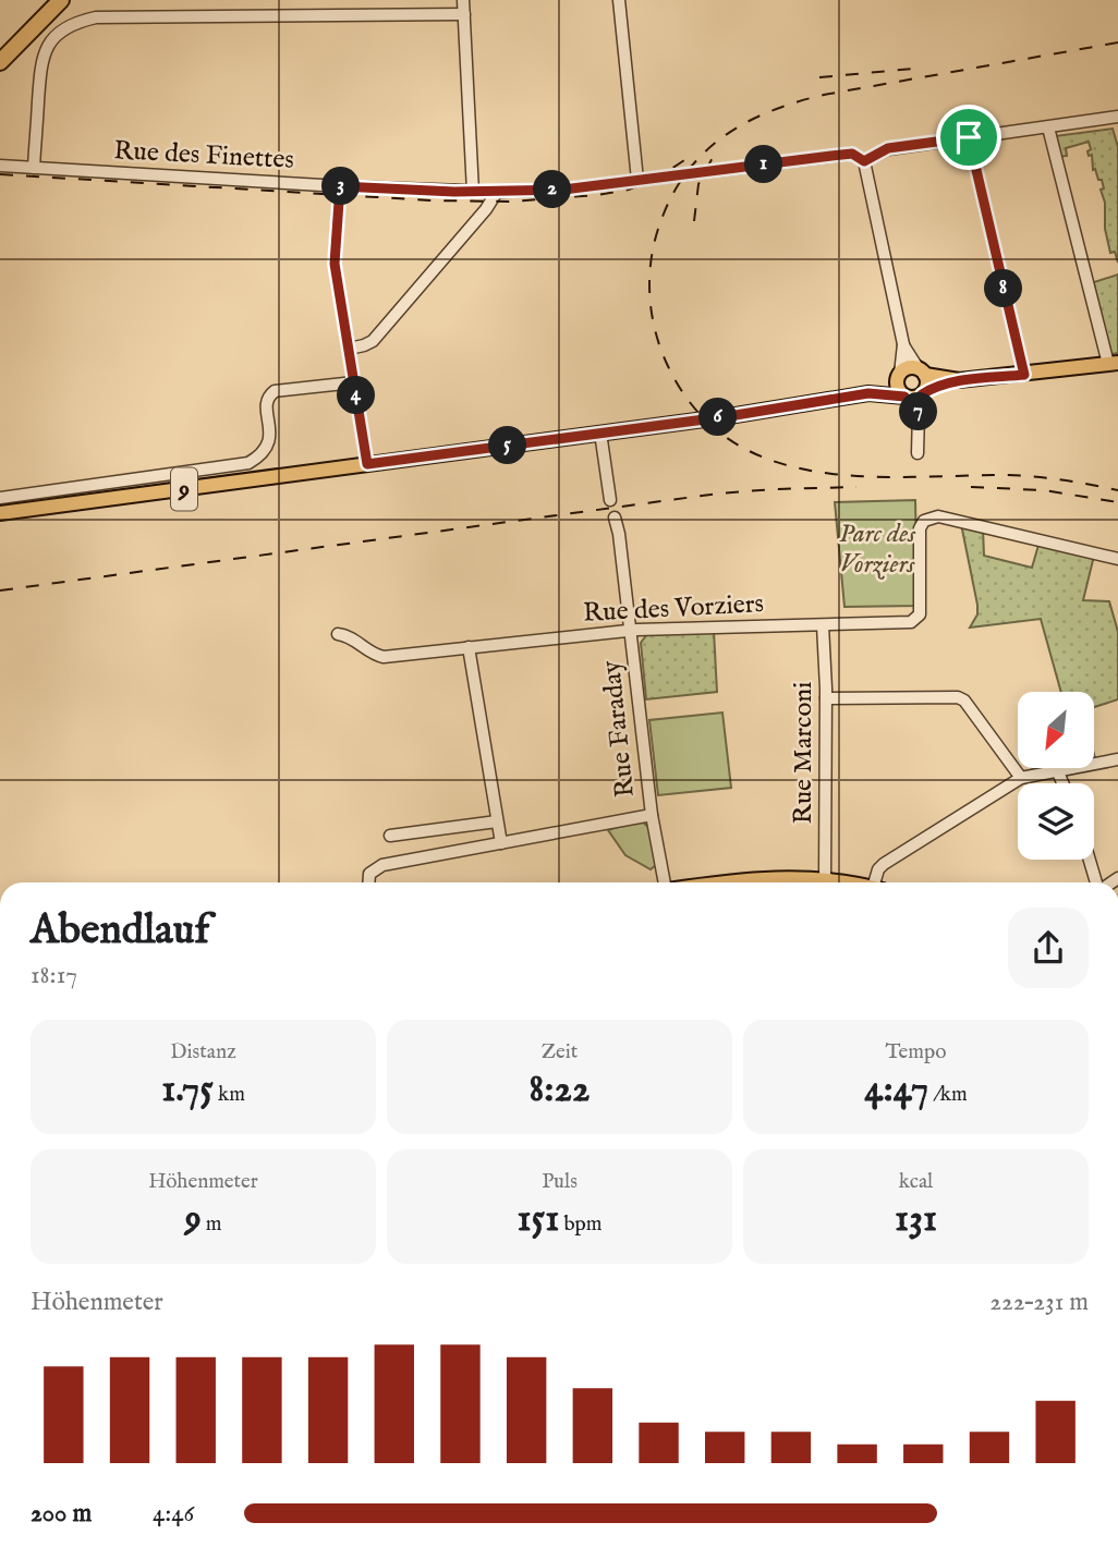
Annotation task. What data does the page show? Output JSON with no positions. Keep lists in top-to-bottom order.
{
  "streets": {
    "main road": ["9"],
    "street": [
      "Rue des Finettes",
      "Rue des Vorziers",
      "Rue Faraday",
      "Rue Marconi"
    ]
  },
  "crossings": [
    ["Rue des Vorziers", "Rue Faraday"],
    ["Rue des Vorziers", "Rue Marconi"]
  ],
  "parks": ["Parc des Vorziers"],
  "north": "bottom left",
  "page": {
    "pins": [
      "1",
      "3",
      "2",
      "8",
      "4",
      "7",
      "6",
      "5"
    ],
    "heading": ["Abendlauf", "18:17"],
    "stats": [
      ["Distanz", "1.75 km"],
      ["Zeit", "8:22"],
      ["Tempo", "4:47 /km"],
      ["Höhenmeter", "9 m"],
      ["Puls", "151 bpm"],
      ["kcal", "131"]
    ],
    "chart": ["Höhenmeter", "222–231 m"],
    "list": [
      {
        "name": "200 m",
        "note": "4:46"
      }
    ]
  }
}
